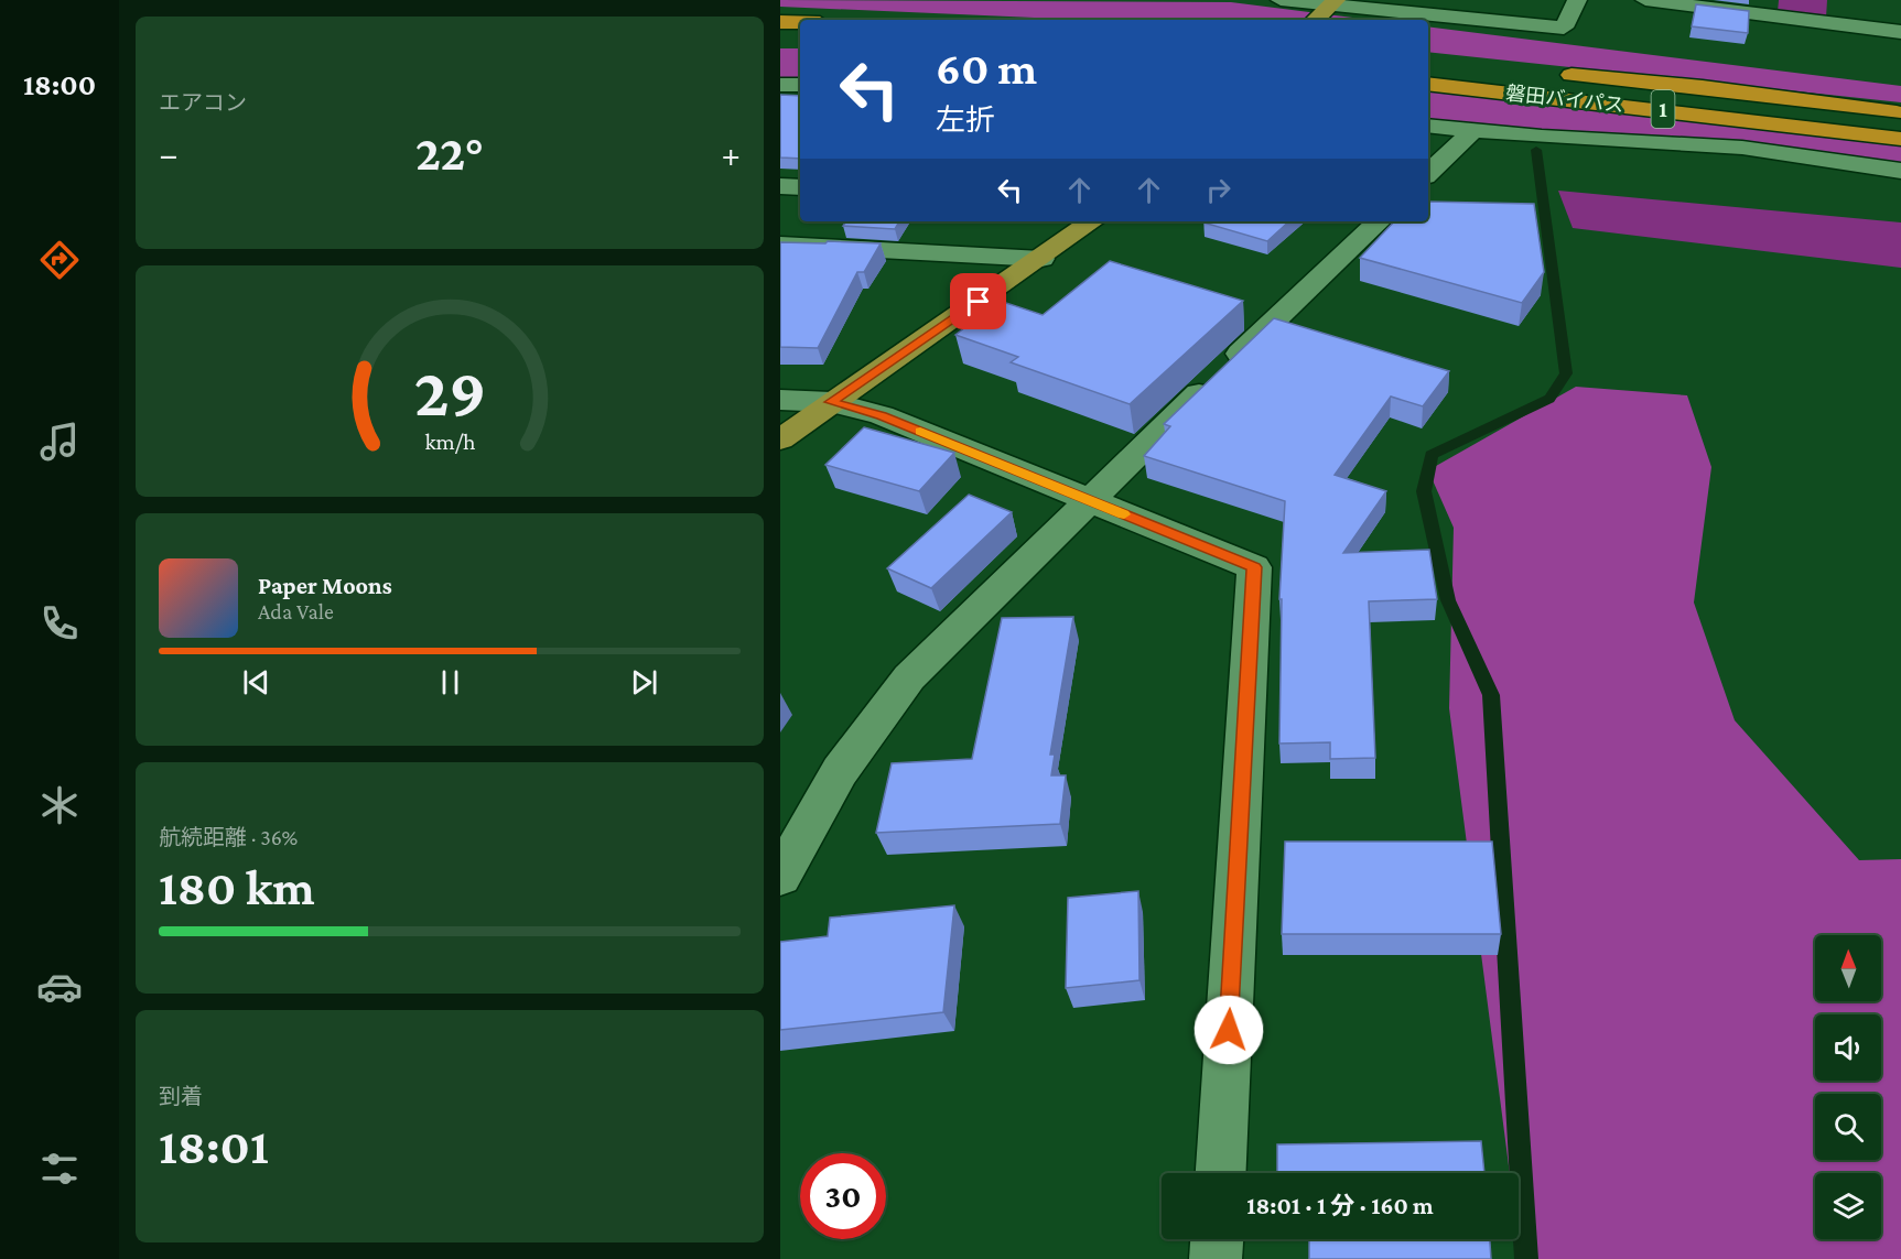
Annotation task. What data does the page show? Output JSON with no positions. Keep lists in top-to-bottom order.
{
  "streets": {
    "highway": ["磐田バイパス", "1"]
  },
  "north": "top",
  "page": {
    "tabs": "18:00",
    "tile": [
      "エアコン",
      ["航続距離 · 36%", "180 km"],
      ["到着", "18:01"]
    ],
    "turn": ["60 m", "左折"],
    "heat": ["−", "22°", "+"],
    "song": ["Paper Moons", "Ada Vale"],
    "limit": "30",
    "trip": "18:01 · 1 分 · 160 m",
    "gauge": ["29", "km/h"]
  }
}
